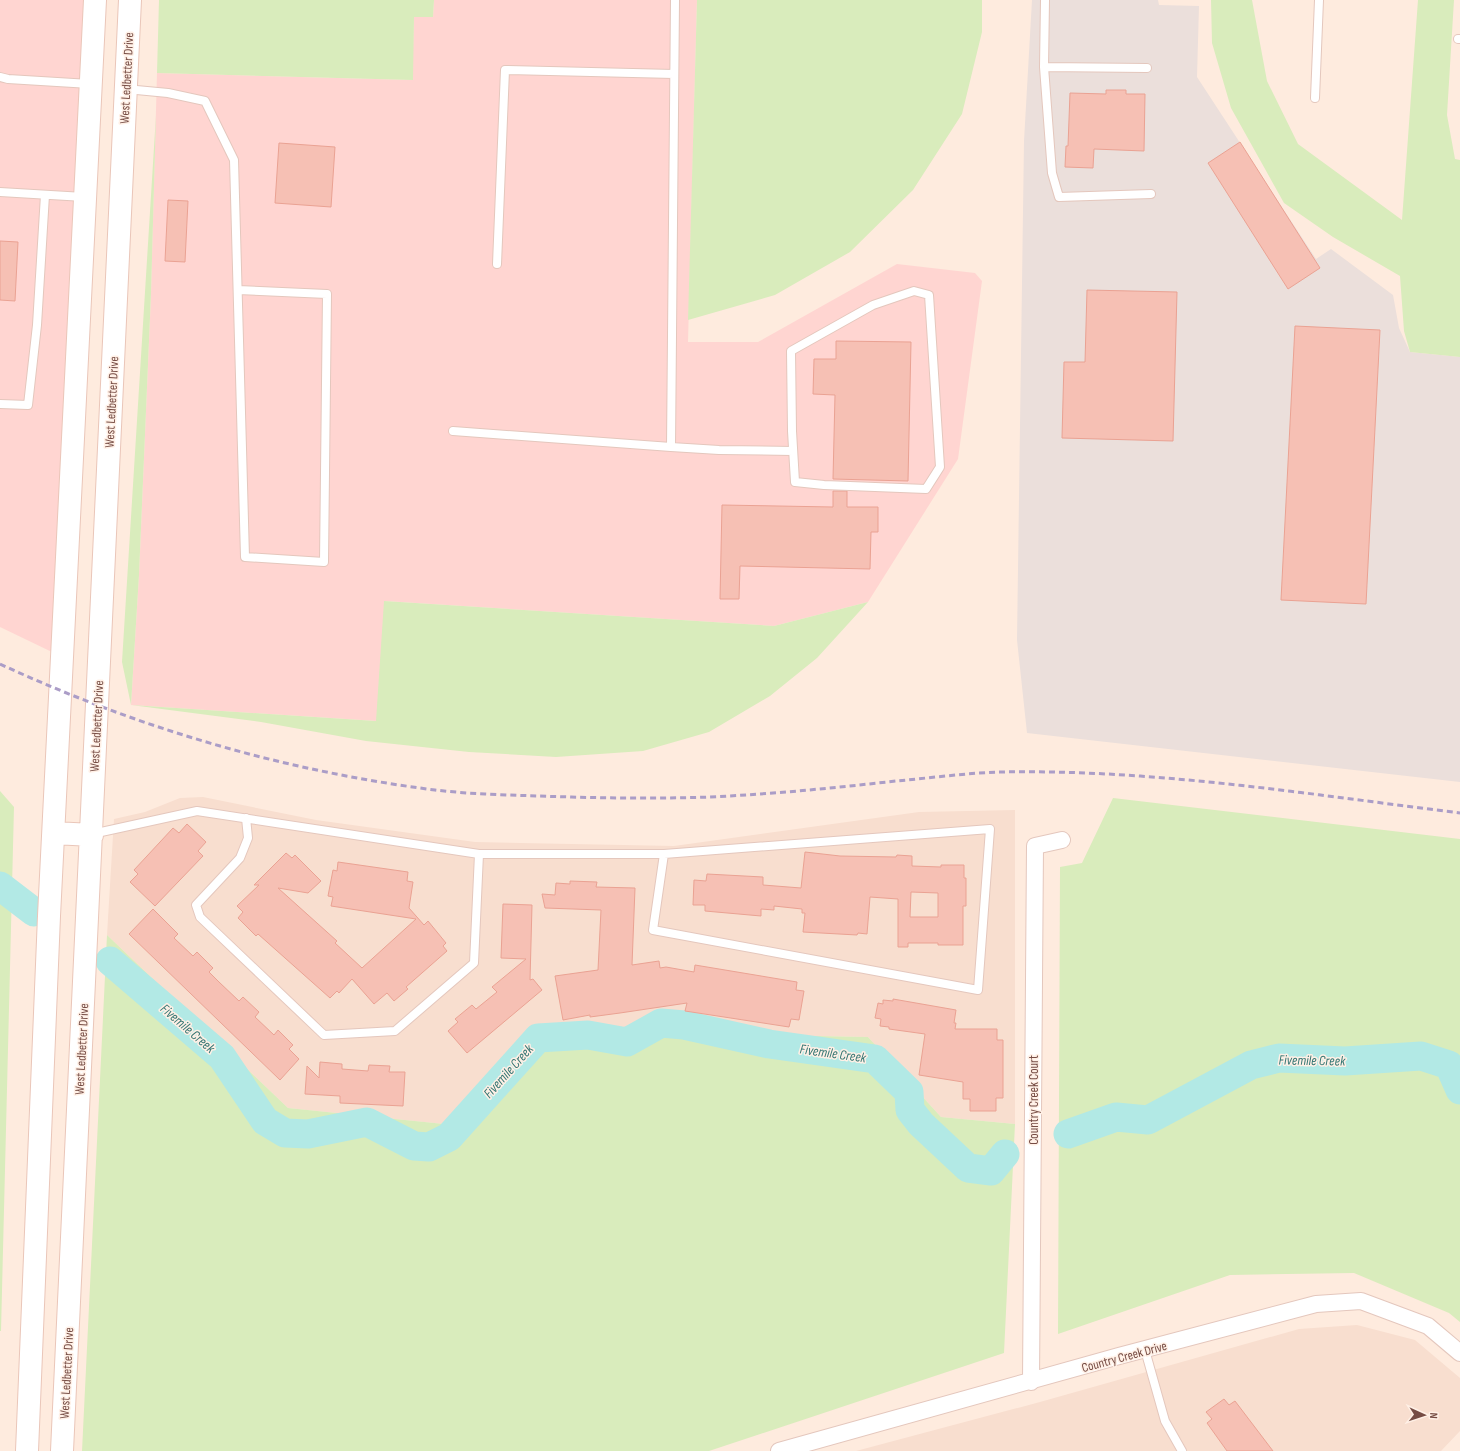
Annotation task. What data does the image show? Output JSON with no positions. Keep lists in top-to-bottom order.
{
  "streets": {
    "main road": ["West Ledbetter Drive"],
    "street": ["Country Creek Court", "Country Creek Drive"]
  },
  "crossings": [
    ["Country Creek Court", "Country Creek Drive"]
  ],
  "water": ["Fivemile Creek"],
  "north": "right"
}
